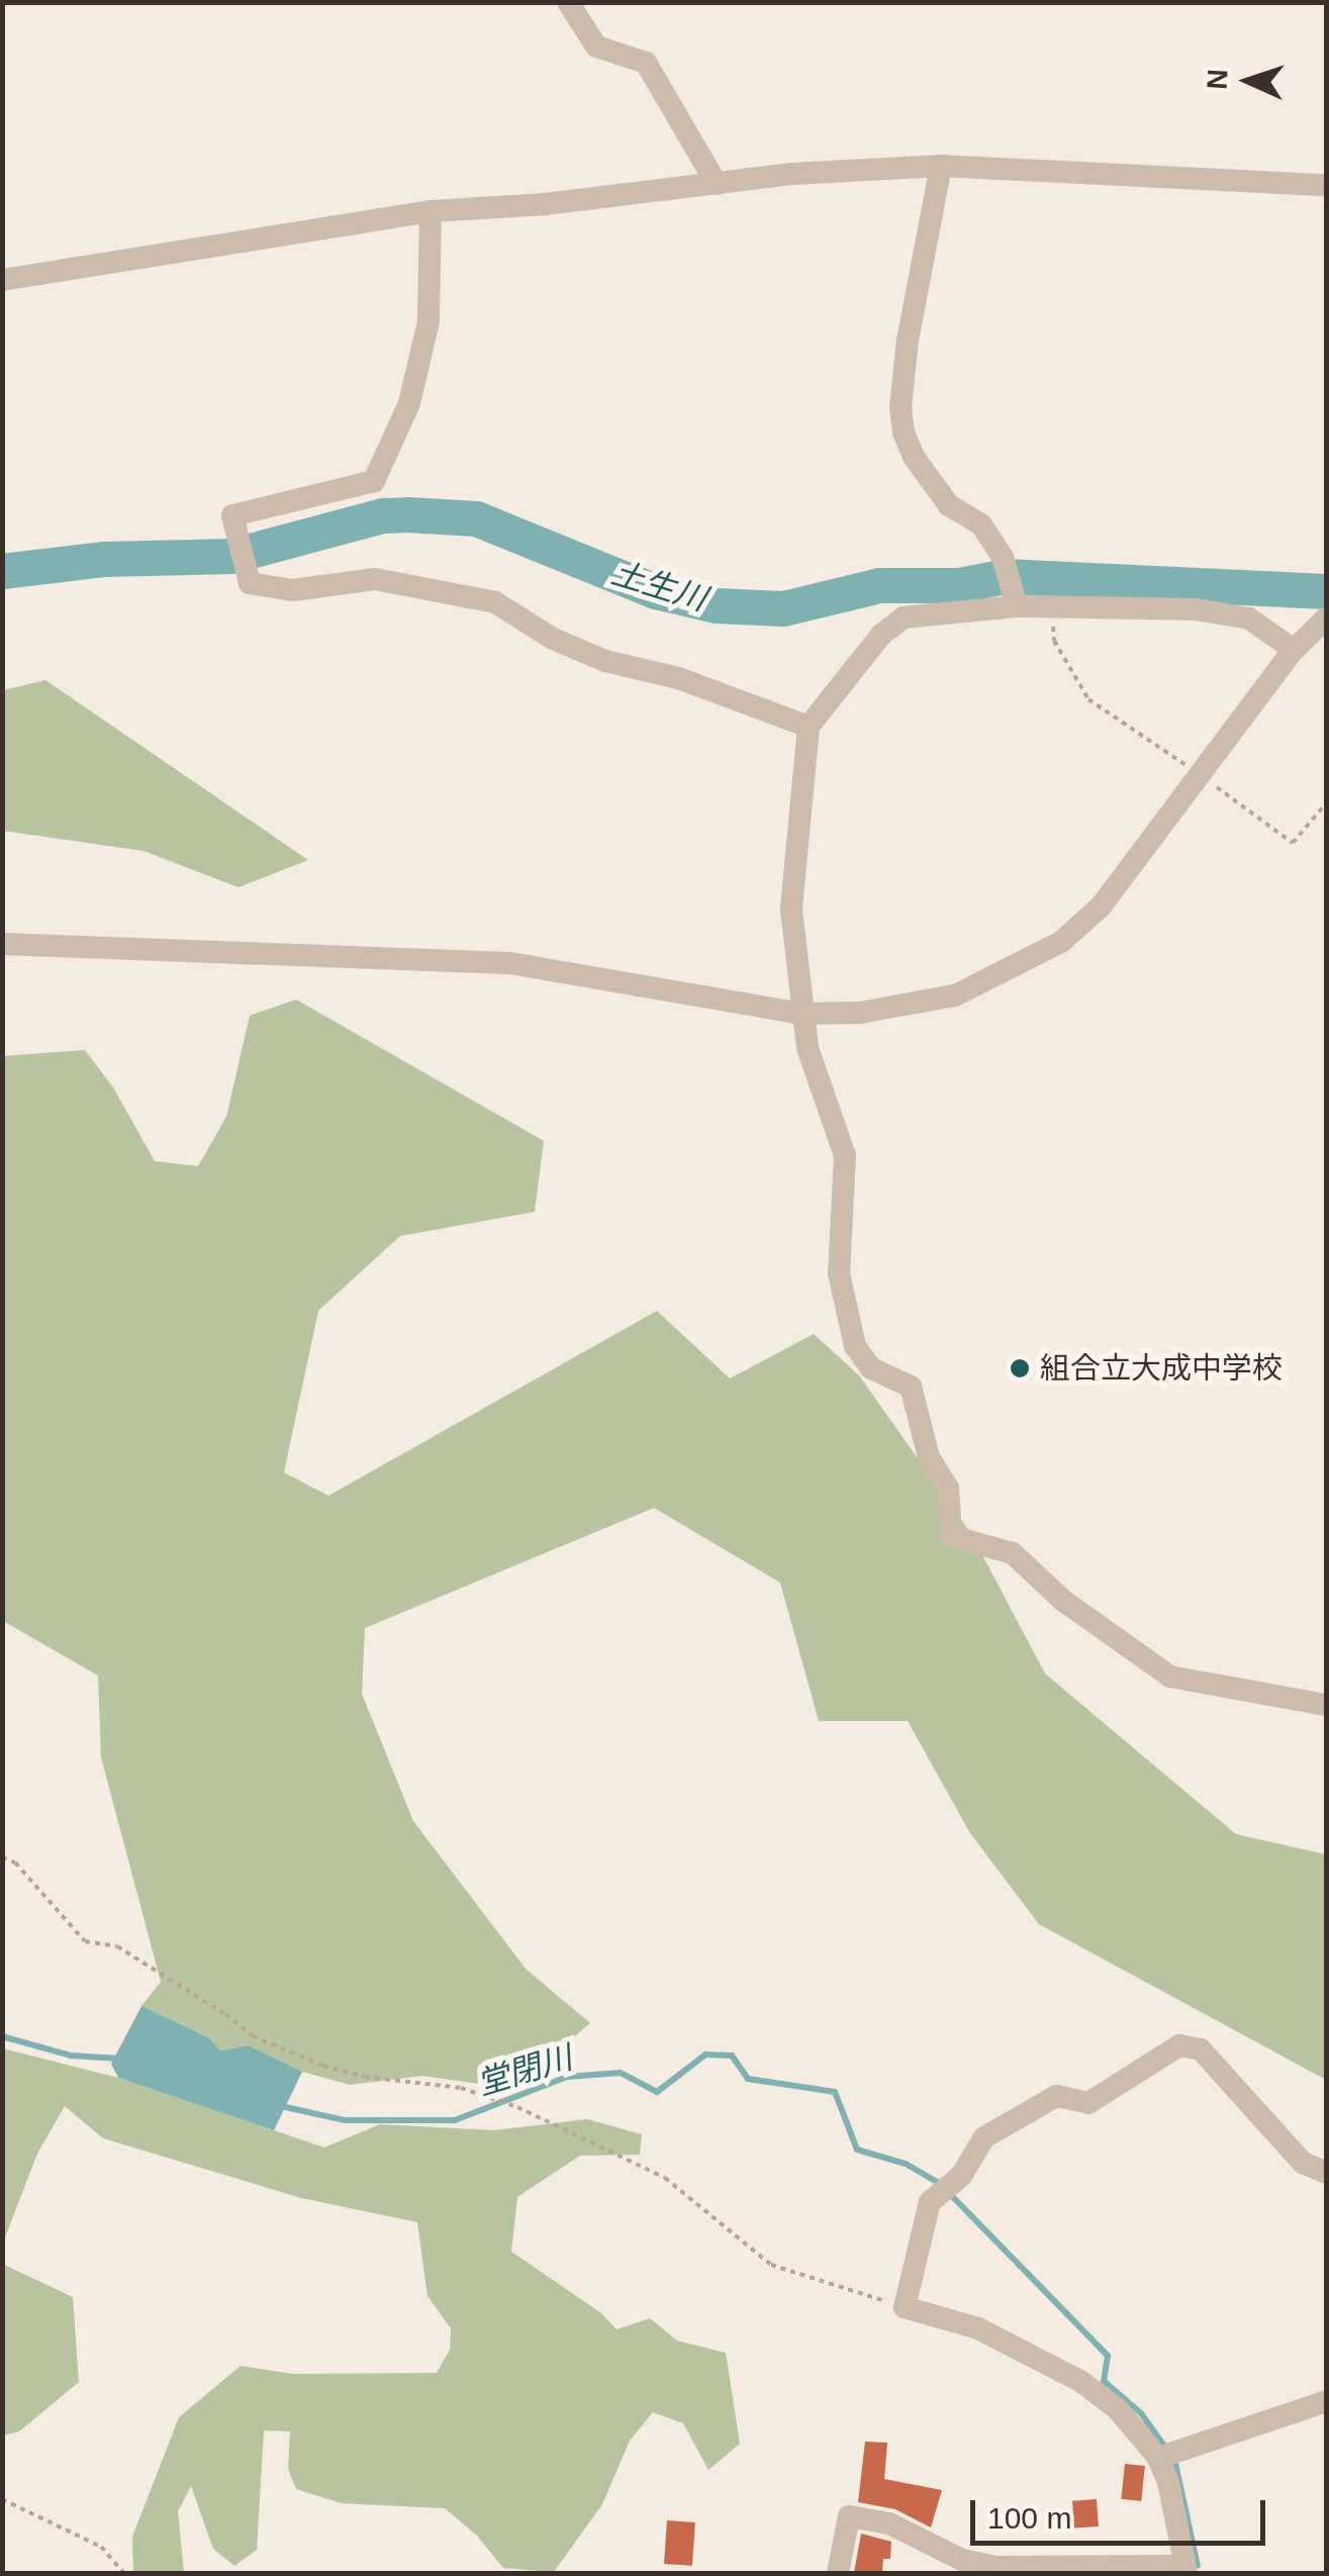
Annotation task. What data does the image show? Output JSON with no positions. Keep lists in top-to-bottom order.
{
  "water": ["土生川", "堂閉川"],
  "places": ["組合立大成中学校"],
  "scale_bar": "100 m",
  "north": "left"
}
